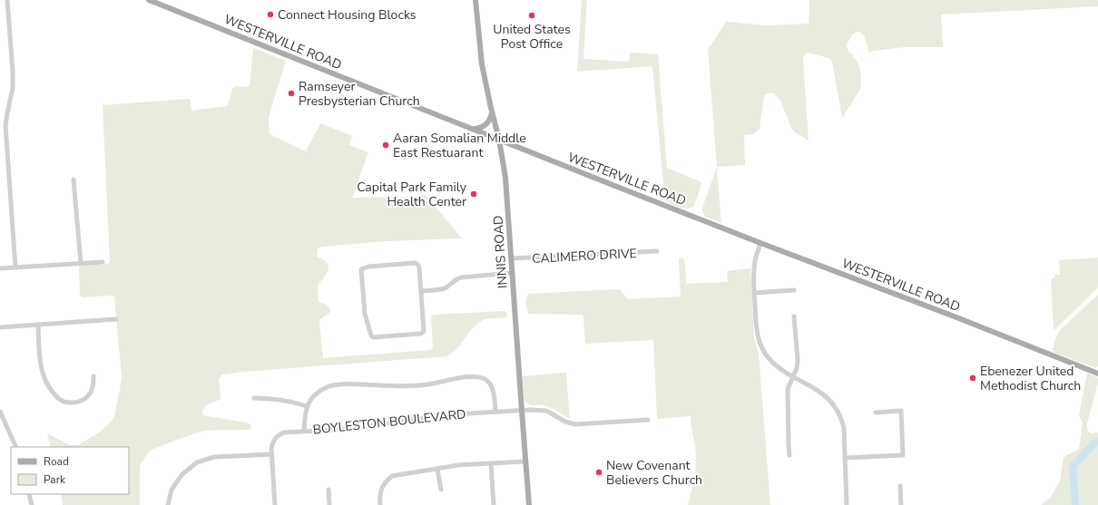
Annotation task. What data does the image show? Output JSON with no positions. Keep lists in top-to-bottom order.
{
  "streets": {
    "main road": ["WESTERVILLE ROAD", "INNIS ROAD"],
    "street": ["CALIMERO DRIVE", "BOYLESTON BOULEVARD"]
  },
  "crossings": [
    ["WESTERVILLE ROAD", "INNIS ROAD"],
    ["INNIS ROAD", "CALIMERO DRIVE"],
    ["INNIS ROAD", "BOYLESTON BOULEVARD"]
  ],
  "places": [
    "Connect Housing Blocks",
    "United States Post Office",
    "Ramseyer Presbysterian Church",
    "Aaran Somalian Middle East Restuarant",
    "Capital Park Family Health Center",
    "Ebenezer United Methodist Church",
    "New Covenant Believers Church"
  ],
  "legend": ["Road", "Park"]
}
